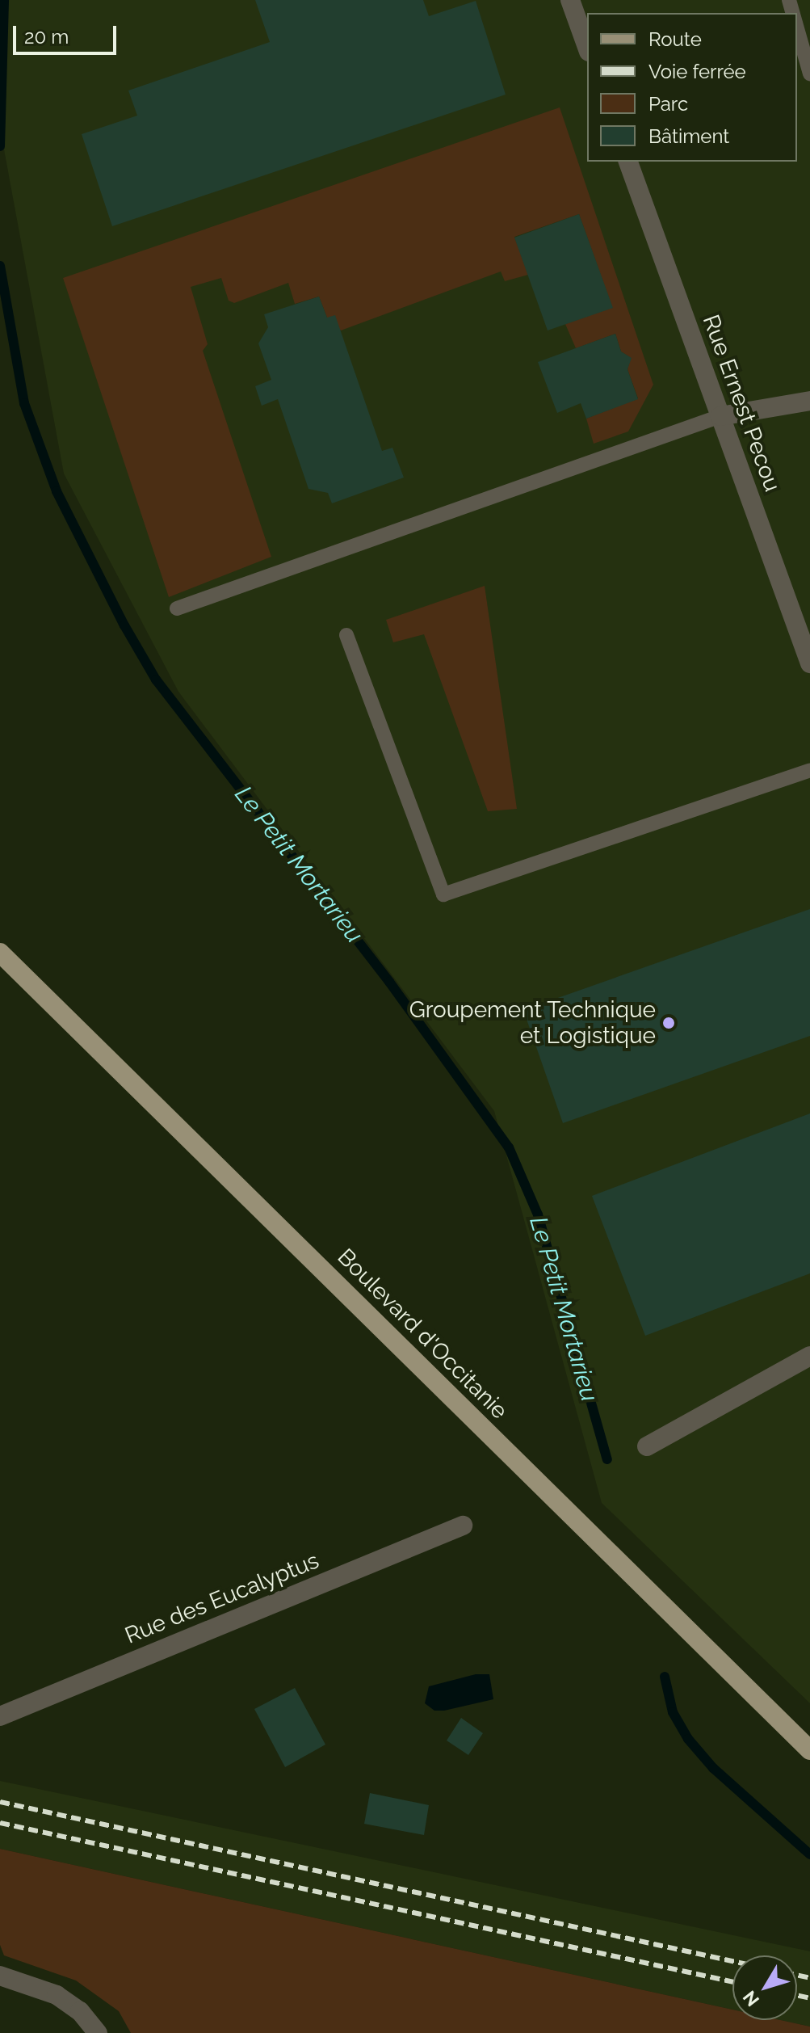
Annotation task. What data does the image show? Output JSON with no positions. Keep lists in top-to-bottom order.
{
  "streets": {
    "main road": ["Boulevard d'Occitanie"],
    "street": ["Rue Ernest Pecou", "Rue des Eucalyptus"]
  },
  "water": ["Le Petit Mortarieu"],
  "places": ["Groupement Technique et Logistique"],
  "legend": [
    "Route",
    "Voie ferrée",
    "Parc",
    "Bâtiment"
  ],
  "scale_bar": "20 m",
  "north": "bottom left"
}
